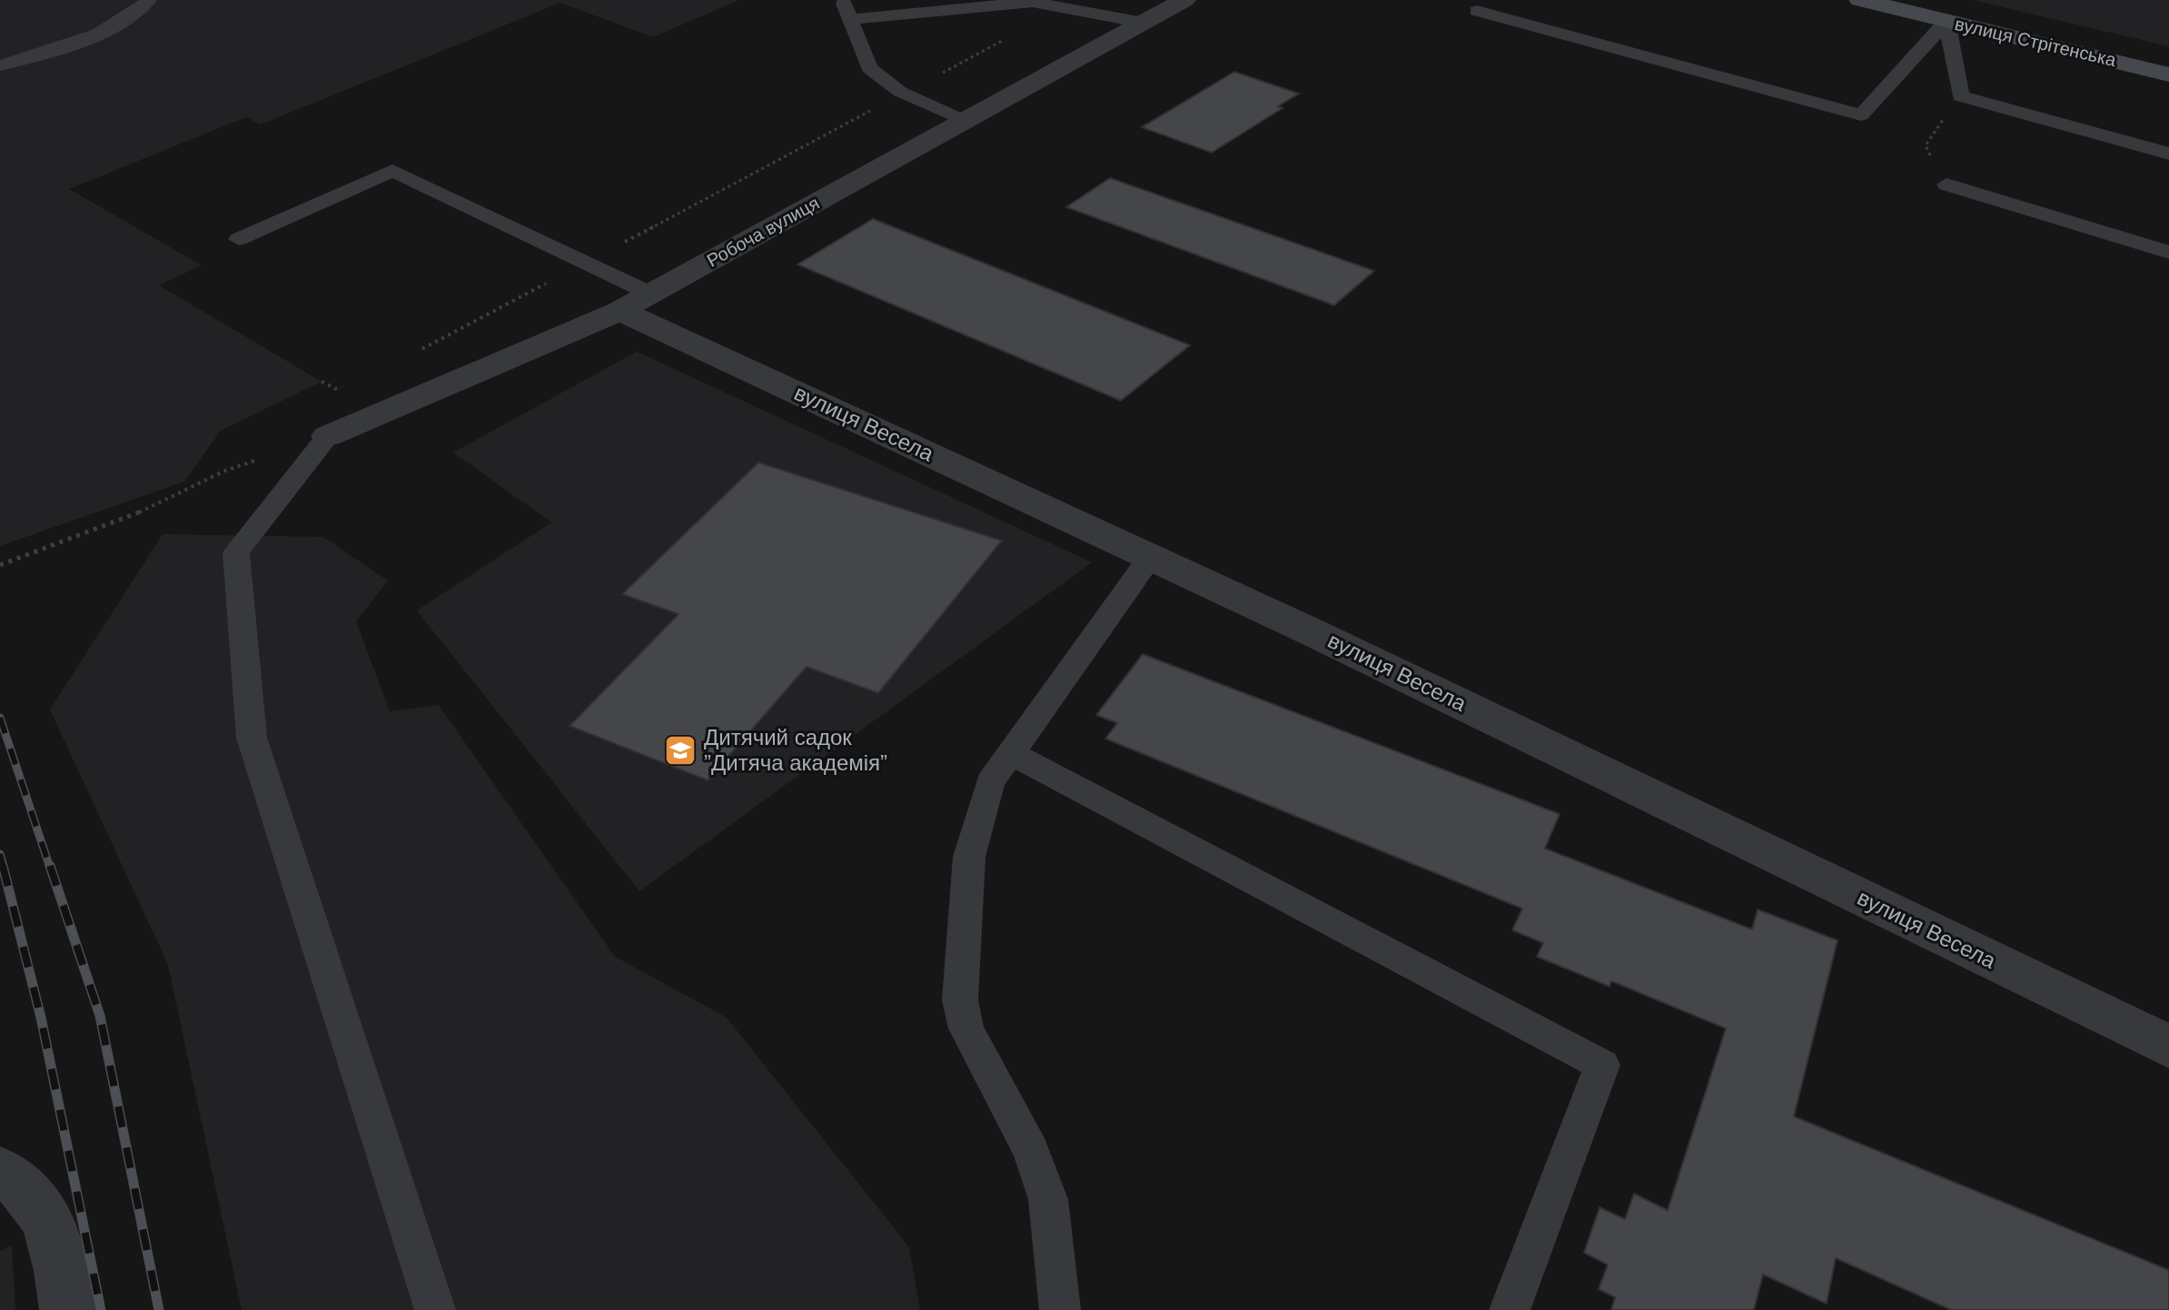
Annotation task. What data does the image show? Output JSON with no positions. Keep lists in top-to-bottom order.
{
  "streets": {
    "main road": ["вулиця Стрітенська"],
    "street": ["Робоча вулиця", "вулиця Весела"]
  },
  "crossings": [
    ["Робоча вулиця", "вулиця Весела"]
  ],
  "places": {
    "school or university": ["Дитячий садок ”Дитяча академія”"]
  }
}
